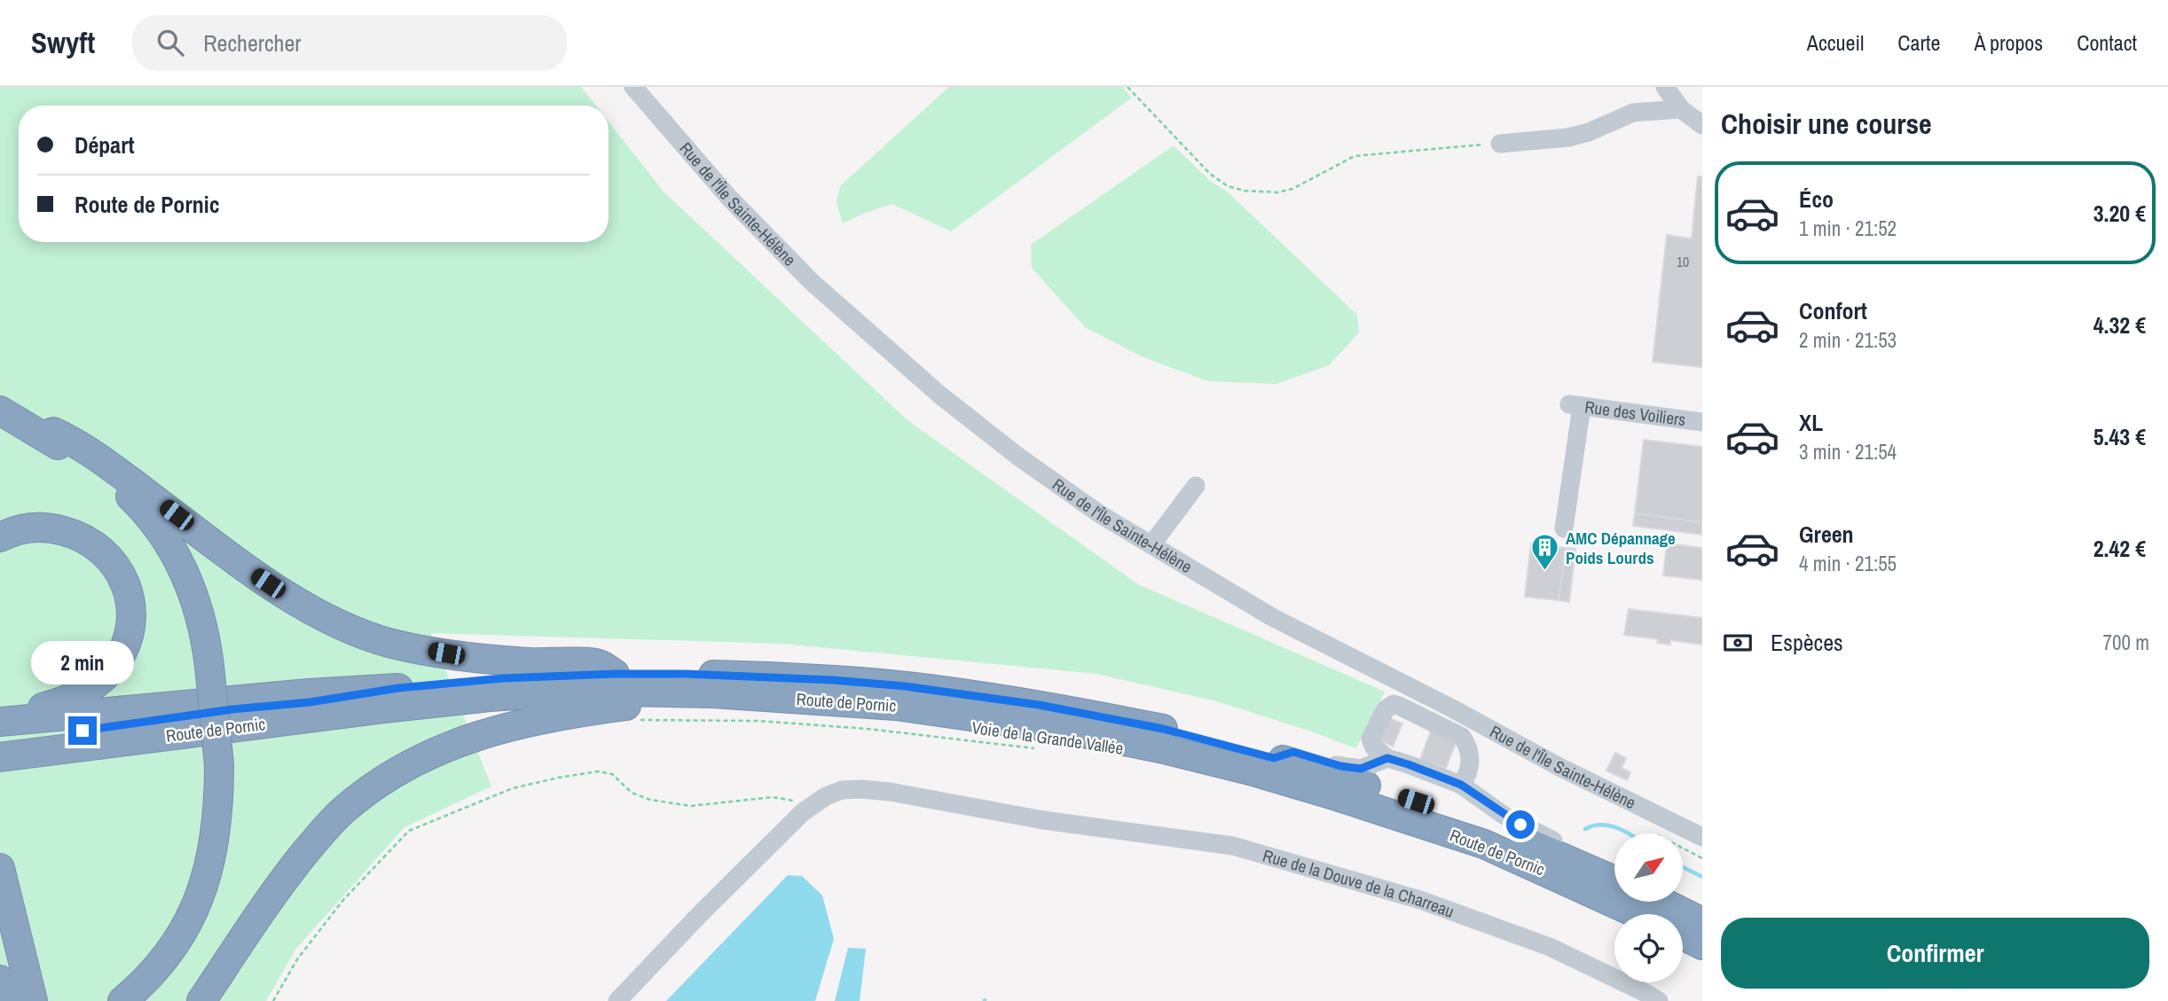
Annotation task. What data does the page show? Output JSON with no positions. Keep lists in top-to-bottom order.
{
  "streets": {
    "highway": ["Route de Pornic"],
    "street": ["Rue de l'Île Sainte-Hélène", "Rue des Voiliers", "Rue de la Douve de la Charreau"],
    "path": ["Voie de la Grande Vallée"]
  },
  "places": {
    "building": ["AMC Dépannage Poids Lourds"]
  },
  "house_numbers": ["10"],
  "north": "top right",
  "page": {
    "header": "Swyft",
    "search": "Rechercher",
    "nav": [
      "Accueil",
      "Carte",
      "À propos",
      "Contact"
    ],
    "heading": "Choisir une course",
    "banner": ["Départ", "Route de Pornic"],
    "list": [
      {
        "name": "Éco",
        "note": "1 min · 21:52",
        "value": "3.20 €"
      },
      {
        "name": "Confort",
        "note": "2 min · 21:53",
        "value": "4.32 €"
      },
      {
        "name": "XL",
        "note": "3 min · 21:54",
        "value": "5.43 €"
      },
      {
        "name": "Green",
        "note": "4 min · 21:55",
        "value": "2.42 €"
      }
    ],
    "pay": ["Espèces", "700 m"],
    "bubble": "2 min",
    "buttons": "Confirmer"
  }
}
